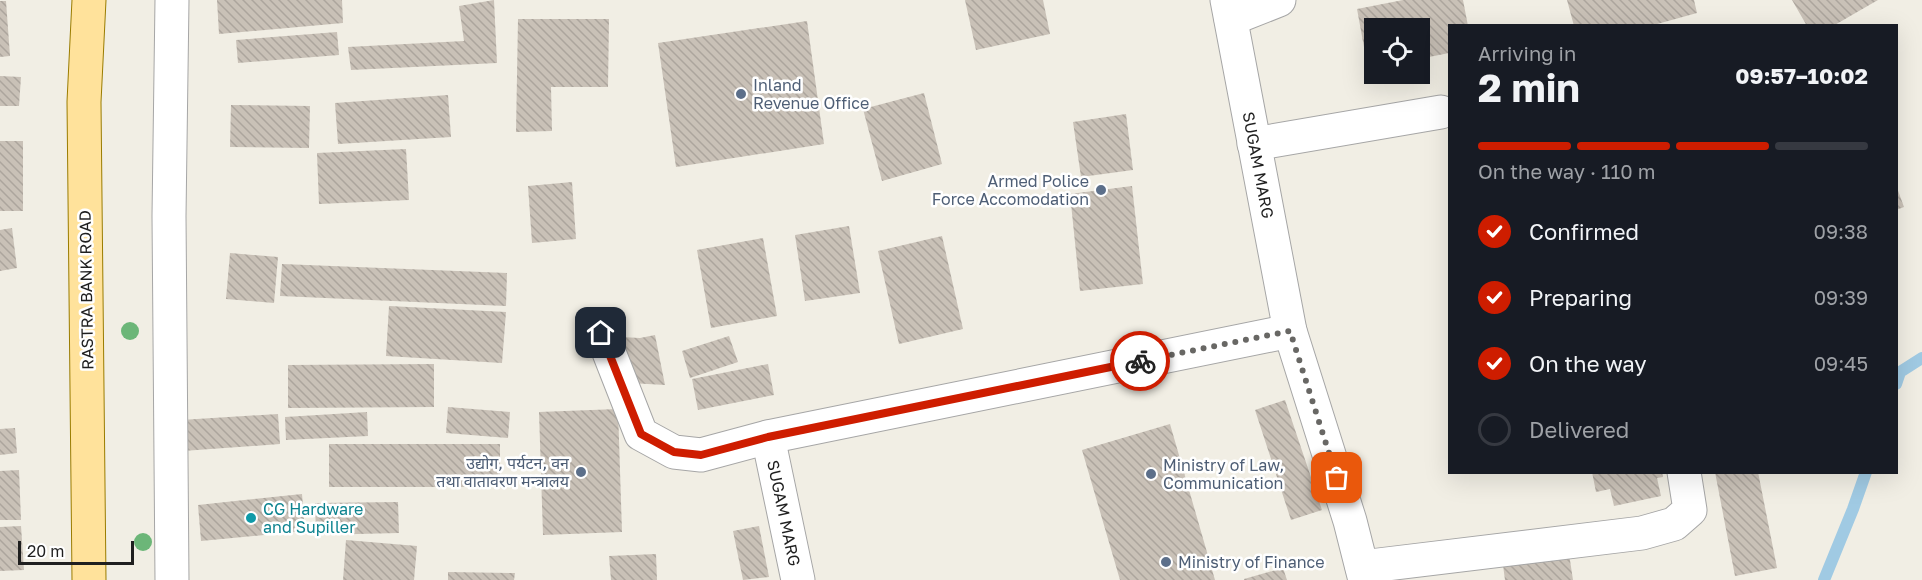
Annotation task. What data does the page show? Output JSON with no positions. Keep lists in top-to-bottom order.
{
  "streets": {
    "main road": ["RASTRA BANK ROAD"],
    "street": ["SUGAM MARG"]
  },
  "places": [
    "Inland Revenue Office",
    "Armed Police Force Accomodation",
    "उद्योग, पर्यटन, वन तथा वातावरण मन्त्रालय",
    "Ministry of Law, Communication",
    "CG Hardware and Supiller",
    "Ministry of Finance"
  ],
  "scale_bar": "20 m",
  "page": {
    "heading": ["2 min", "Arriving in", "09:57–10:02"],
    "bar": "On the way · 110 m",
    "list": [
      ["Confirmed", "09:38"],
      ["Preparing", "09:39"],
      ["On the way", "09:45"],
      "Delivered"
    ],
    "scale": "20 m"
  }
}
